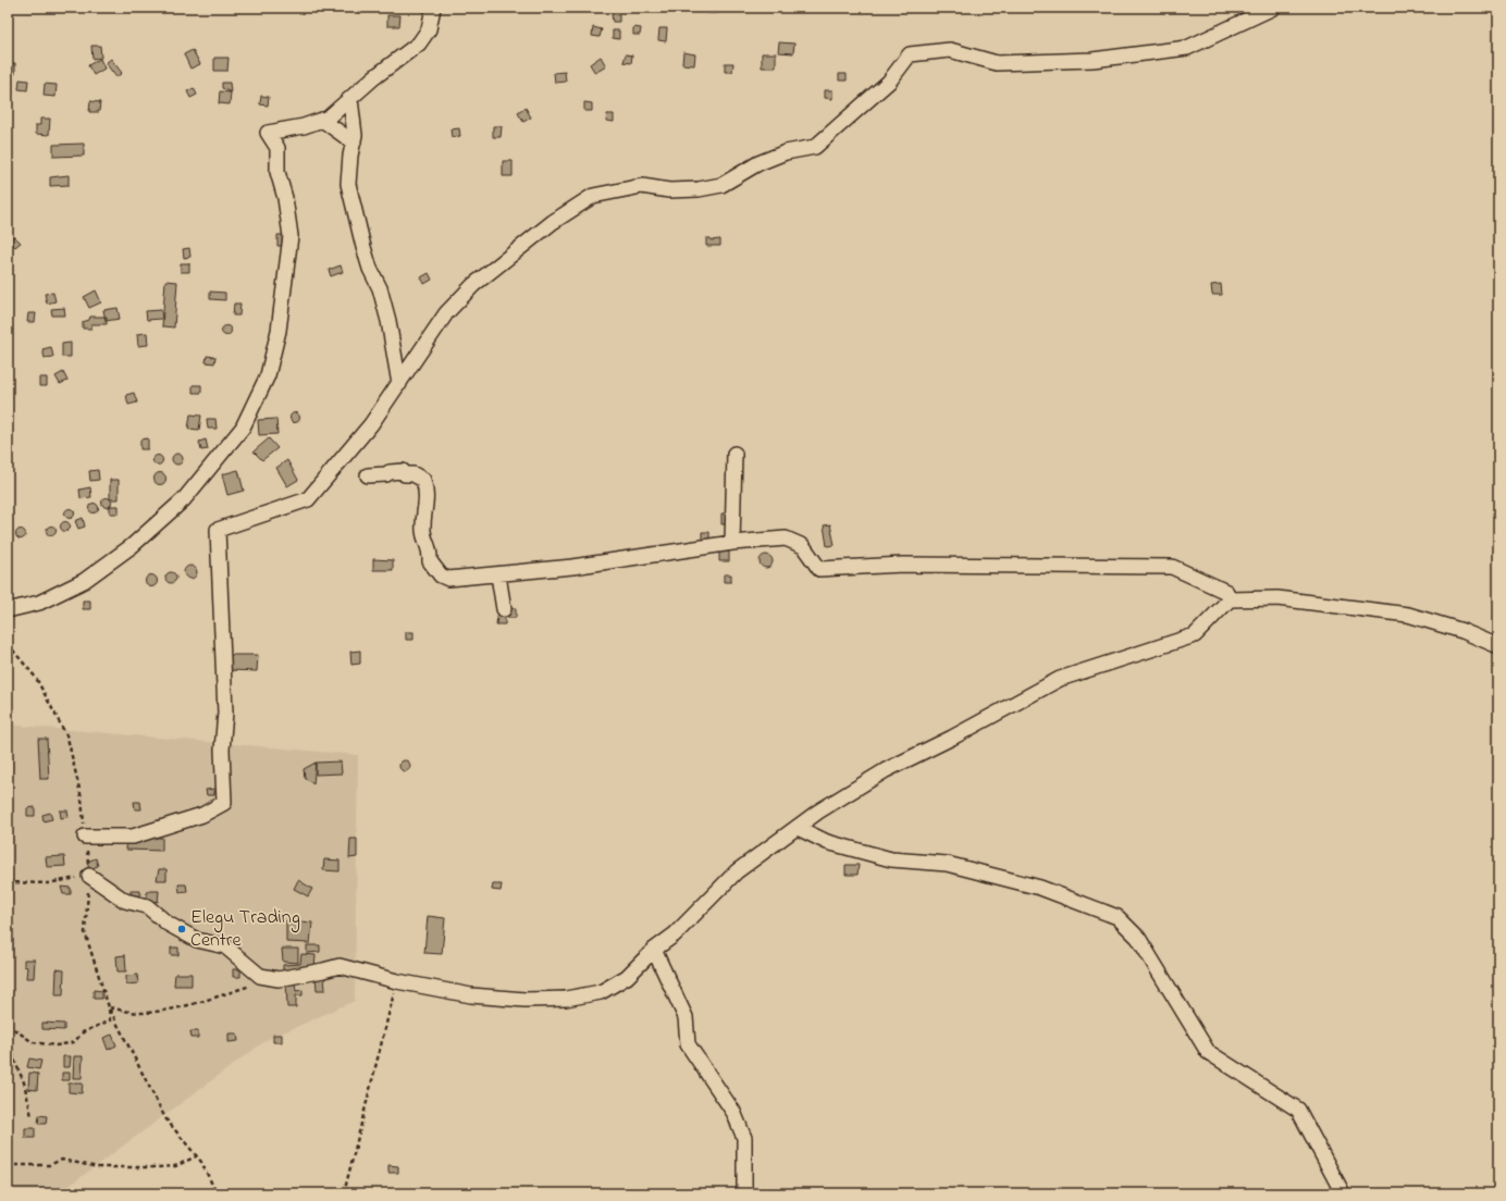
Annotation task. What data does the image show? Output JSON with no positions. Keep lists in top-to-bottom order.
{
  "places": ["Elegu Trading Centre"]
}
